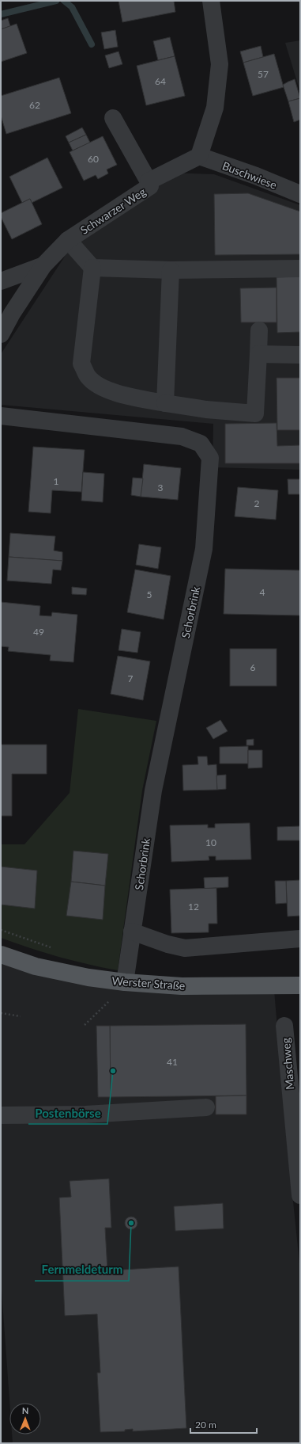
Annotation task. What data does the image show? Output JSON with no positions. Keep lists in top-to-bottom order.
{
  "streets": {
    "main road": ["Werster Straße"],
    "street": [
      "Buschwiese",
      "Schwarzer Weg",
      "Schorbrink",
      "Maschweg"
    ]
  },
  "crossings": [
    ["Buschwiese", "Schwarzer Weg"],
    ["Schorbrink", "Werster Straße"]
  ],
  "places": ["Postenbörse", "Fernmeldeturm"],
  "house_numbers": [
    "57",
    "64",
    "62",
    "60",
    "1",
    "3",
    "2",
    "4",
    "5",
    "49",
    "6",
    "7",
    "10",
    "12",
    "41"
  ],
  "scale_bar": "20 m",
  "north": "top"
}
